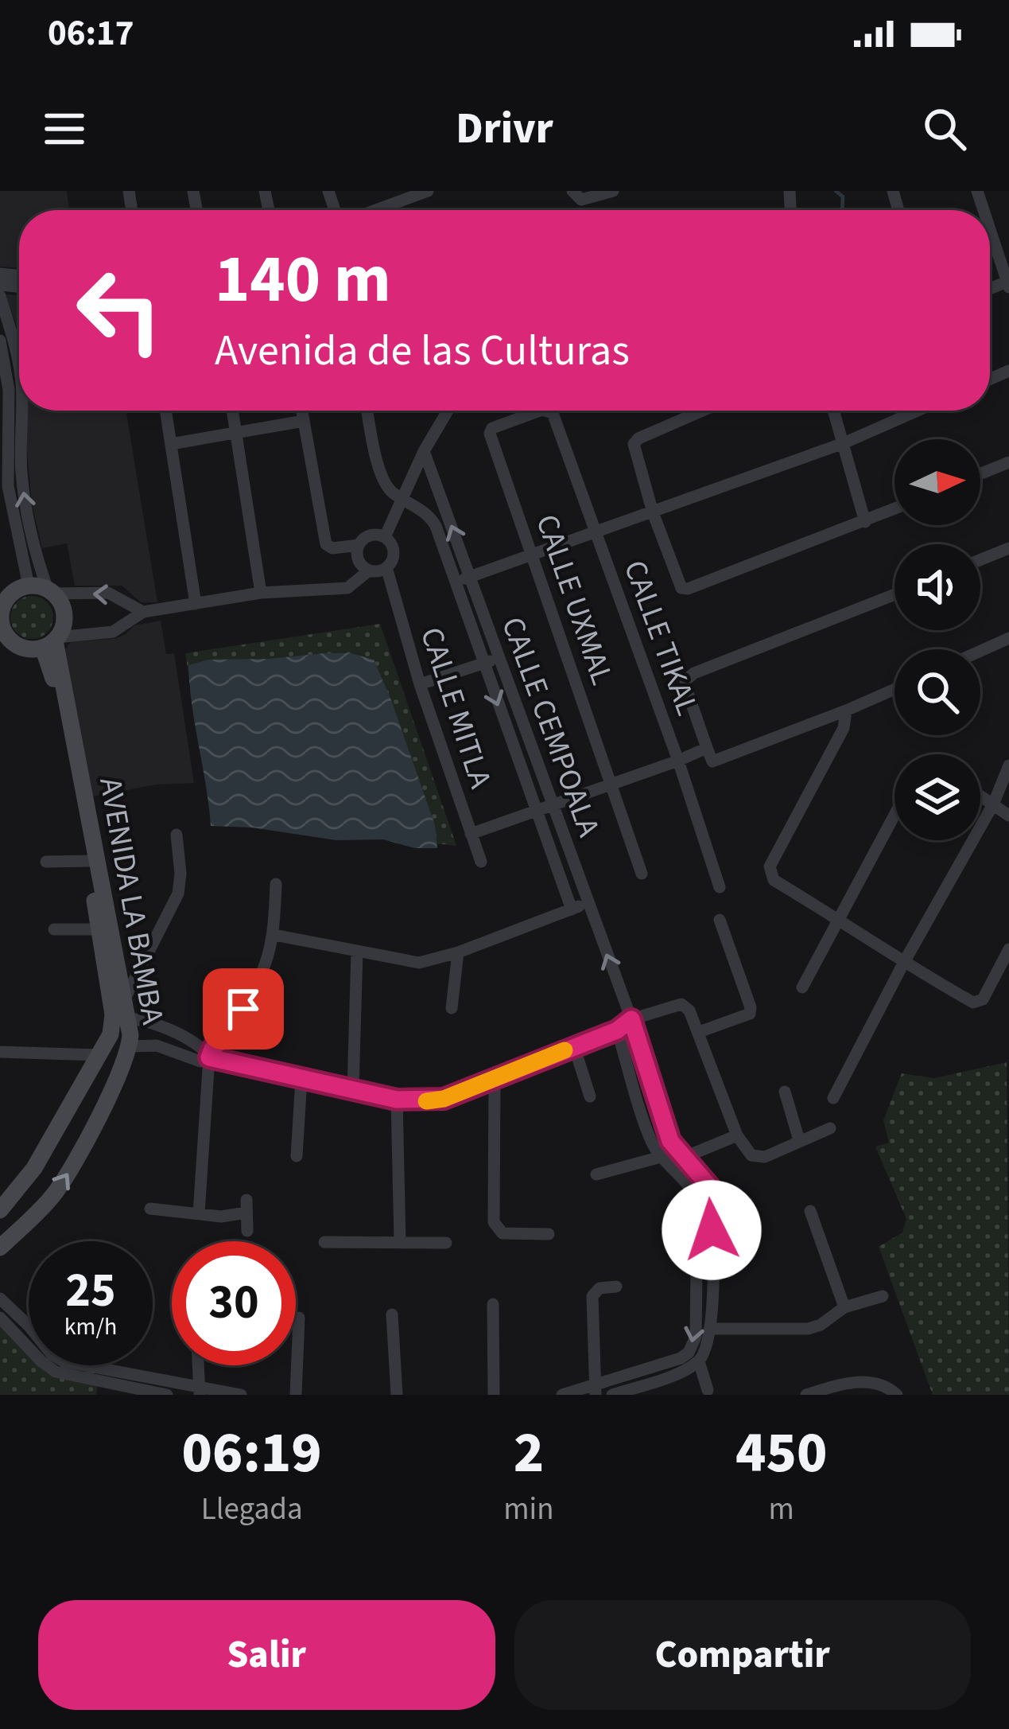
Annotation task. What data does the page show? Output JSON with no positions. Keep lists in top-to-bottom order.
{
  "streets": {
    "street": [
      "CALLE UXMAL",
      "CALLE TIKAL",
      "CALLE MITLA",
      "CALLE CEMPOALA",
      "AVENIDA LA BAMBA"
    ]
  },
  "north": "right",
  "page": {
    "status": "06:17",
    "header": "Drivr",
    "turn": ["140 m", "Avenida de las Culturas"],
    "speed": "25 km/h",
    "limit": "30",
    "eta": [
      "06:19",
      "Llegada",
      "2",
      "min",
      "450",
      "m"
    ],
    "buttons": ["Salir", "Compartir"]
  }
}
